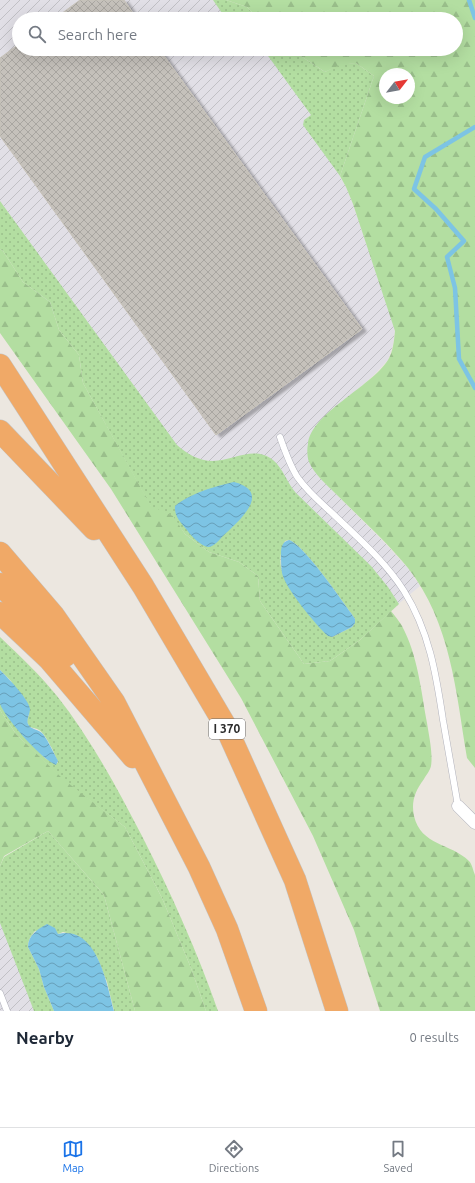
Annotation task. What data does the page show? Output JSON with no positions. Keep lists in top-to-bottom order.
{
  "streets": {
    "highway": ["I 370"]
  },
  "north": "top right",
  "page": {
    "search": "Search here",
    "heading": ["Nearby", "0 results"],
    "nav": ["Map", "Directions", "Saved"]
  }
}
